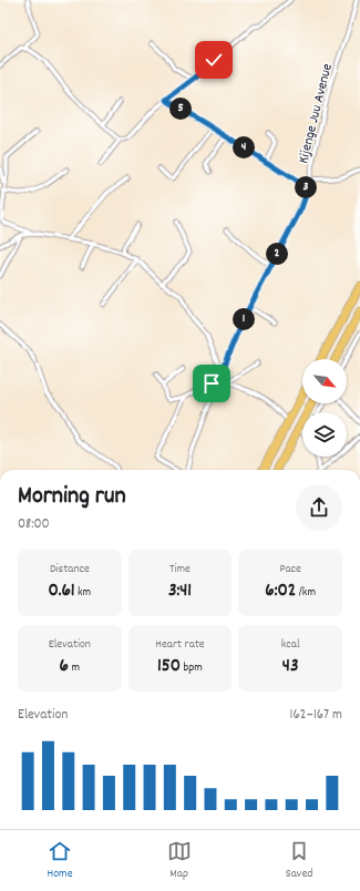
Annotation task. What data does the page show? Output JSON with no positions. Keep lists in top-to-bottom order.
{
  "streets": {
    "street": ["Kijenge Juu Avenue"]
  },
  "north": "bottom right",
  "page": {
    "pins": [
      "5",
      "4",
      "3",
      "2",
      "1"
    ],
    "heading": ["Morning run", "08:00"],
    "stats": [
      ["Distance", "0.61 km"],
      ["Time", "3:41"],
      ["Pace", "6:02 /km"],
      ["Elevation", "6 m"],
      ["Heart rate", "150 bpm"],
      ["kcal", "43"]
    ],
    "chart": ["Elevation", "162–167 m"],
    "tabs": ["Home", "Map", "Saved"]
  }
}
